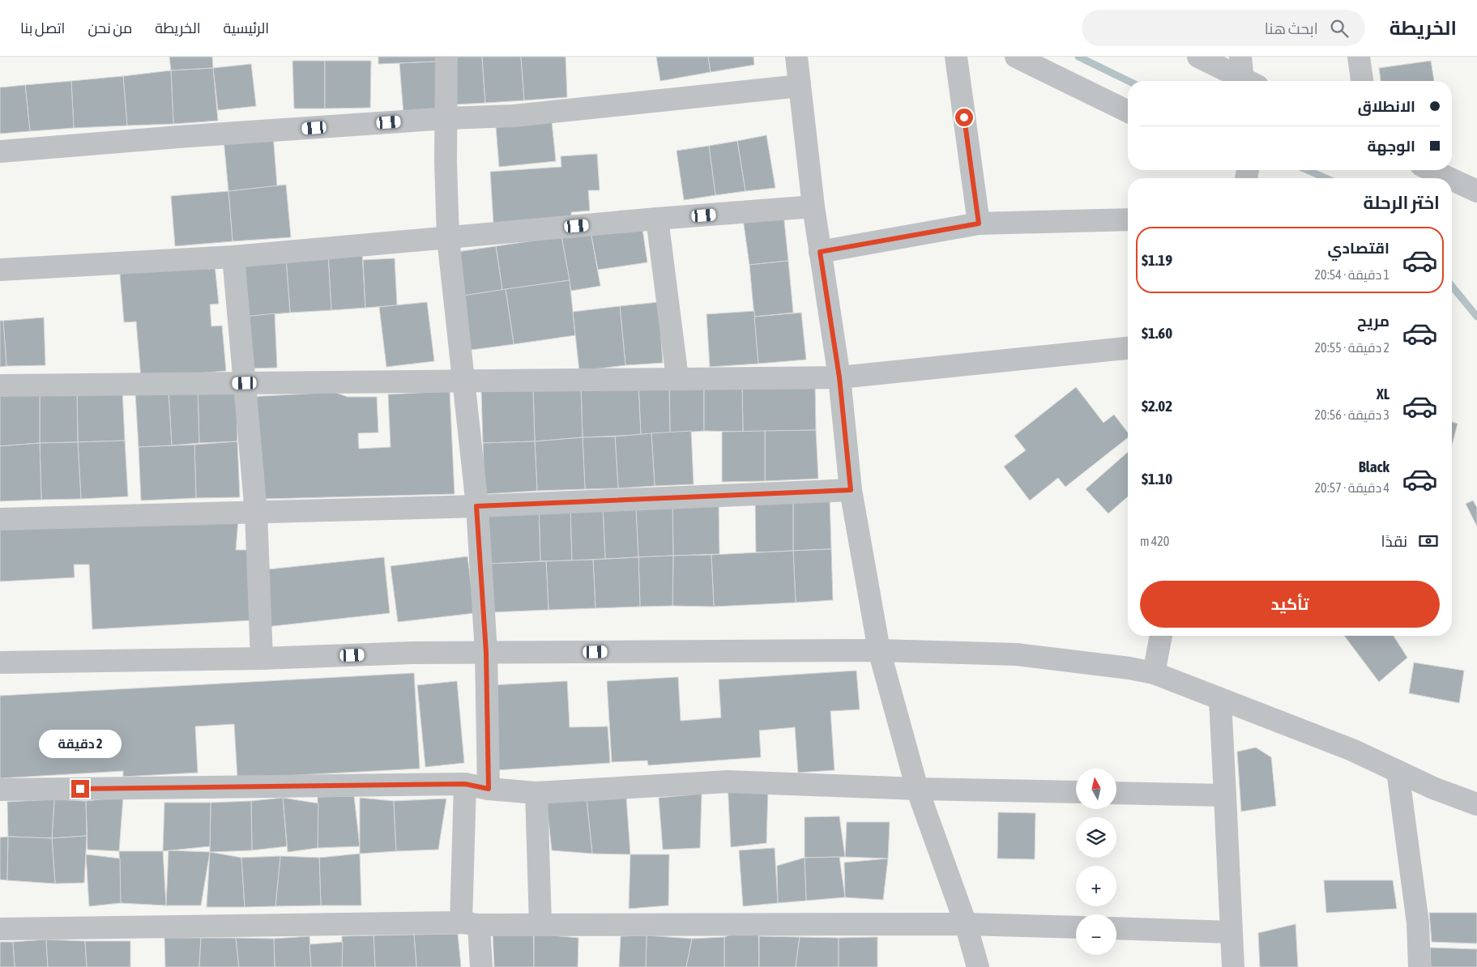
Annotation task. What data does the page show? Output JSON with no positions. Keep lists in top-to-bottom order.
{
  "north": "top",
  "page": {
    "header": "الخريطة",
    "search": "ابحث هنا",
    "nav": [
      "الرئيسية",
      "الخريطة",
      "من نحن",
      "اتصل بنا"
    ],
    "banner": ["الانطلاق", "الوجهة"],
    "heading": "اختر الرحلة",
    "list": [
      {
        "name": "اقتصادي",
        "note": "1 دقيقة · 20:54",
        "value": "$1.19"
      },
      {
        "name": "مريح",
        "note": "2 دقيقة · 20:55",
        "value": "$1.60"
      },
      {
        "name": "XL",
        "note": "3 دقيقة · 20:56",
        "value": "$2.02"
      },
      {
        "name": "Black",
        "note": "4 دقيقة · 20:57",
        "value": "$1.10"
      }
    ],
    "pay": ["نقدًا", "420 m"],
    "buttons": "تأكيد",
    "bubble": "2 دقيقة",
    "map_buttons": ["+", "−"]
  }
}
